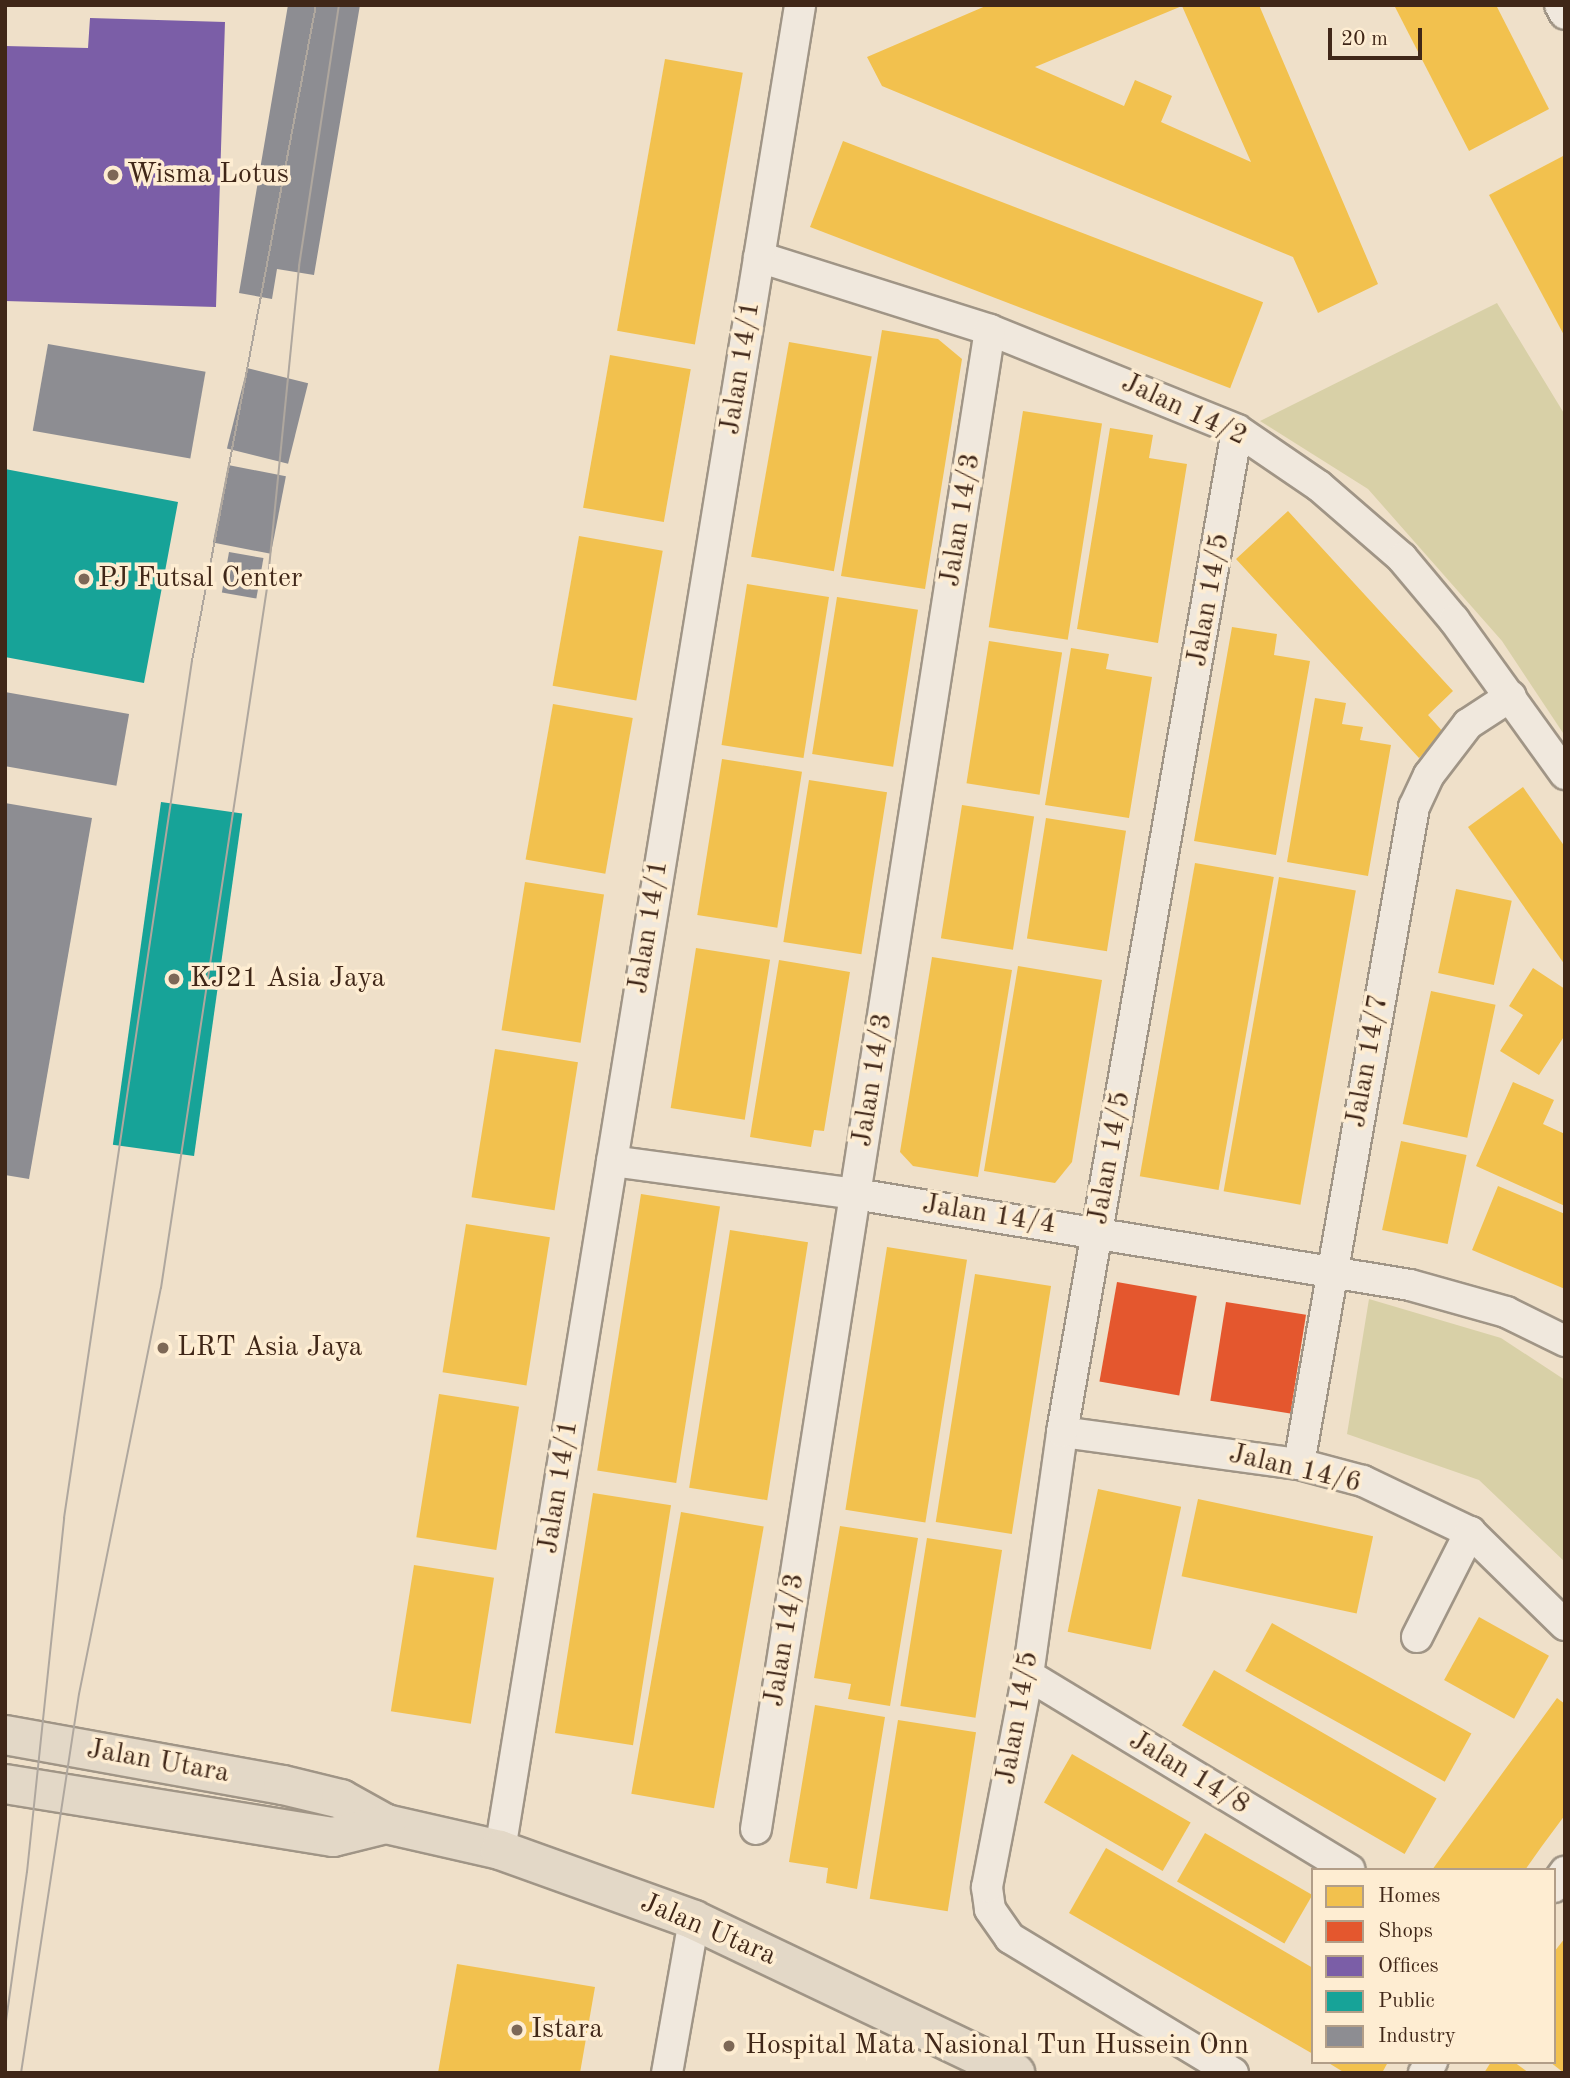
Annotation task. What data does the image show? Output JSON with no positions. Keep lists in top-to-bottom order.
{
  "streets": {
    "main road": ["Jalan Utara"],
    "street": [
      "Jalan 14/1",
      "Jalan 14/2",
      "Jalan 14/3",
      "Jalan 14/5",
      "Jalan 14/7",
      "Jalan 14/4",
      "Jalan 14/6",
      "Jalan 14/8"
    ]
  },
  "crossings": [
    ["Jalan 14/1", "Jalan 14/2"],
    ["Jalan 14/1", "Jalan 14/4"],
    ["Jalan 14/1", "Jalan Utara"],
    ["Jalan 14/2", "Jalan 14/3"],
    ["Jalan 14/2", "Jalan 14/5"],
    ["Jalan 14/2", "Jalan 14/7"],
    ["Jalan 14/3", "Jalan 14/4"],
    ["Jalan 14/5", "Jalan 14/4"],
    ["Jalan 14/5", "Jalan 14/6"],
    ["Jalan 14/5", "Jalan 14/8"],
    ["Jalan 14/7", "Jalan 14/4"],
    ["Jalan 14/7", "Jalan 14/6"]
  ],
  "places": [
    "Wisma Lotus",
    "PJ Futsal Center",
    "KJ21 Asia Jaya",
    "LRT Asia Jaya",
    "Istara",
    "Hospital Mata Nasional Tun Hussein Onn"
  ],
  "legend": [
    "Homes",
    "Shops",
    "Offices",
    "Public",
    "Industry"
  ],
  "scale_bar": "20 m"
}
